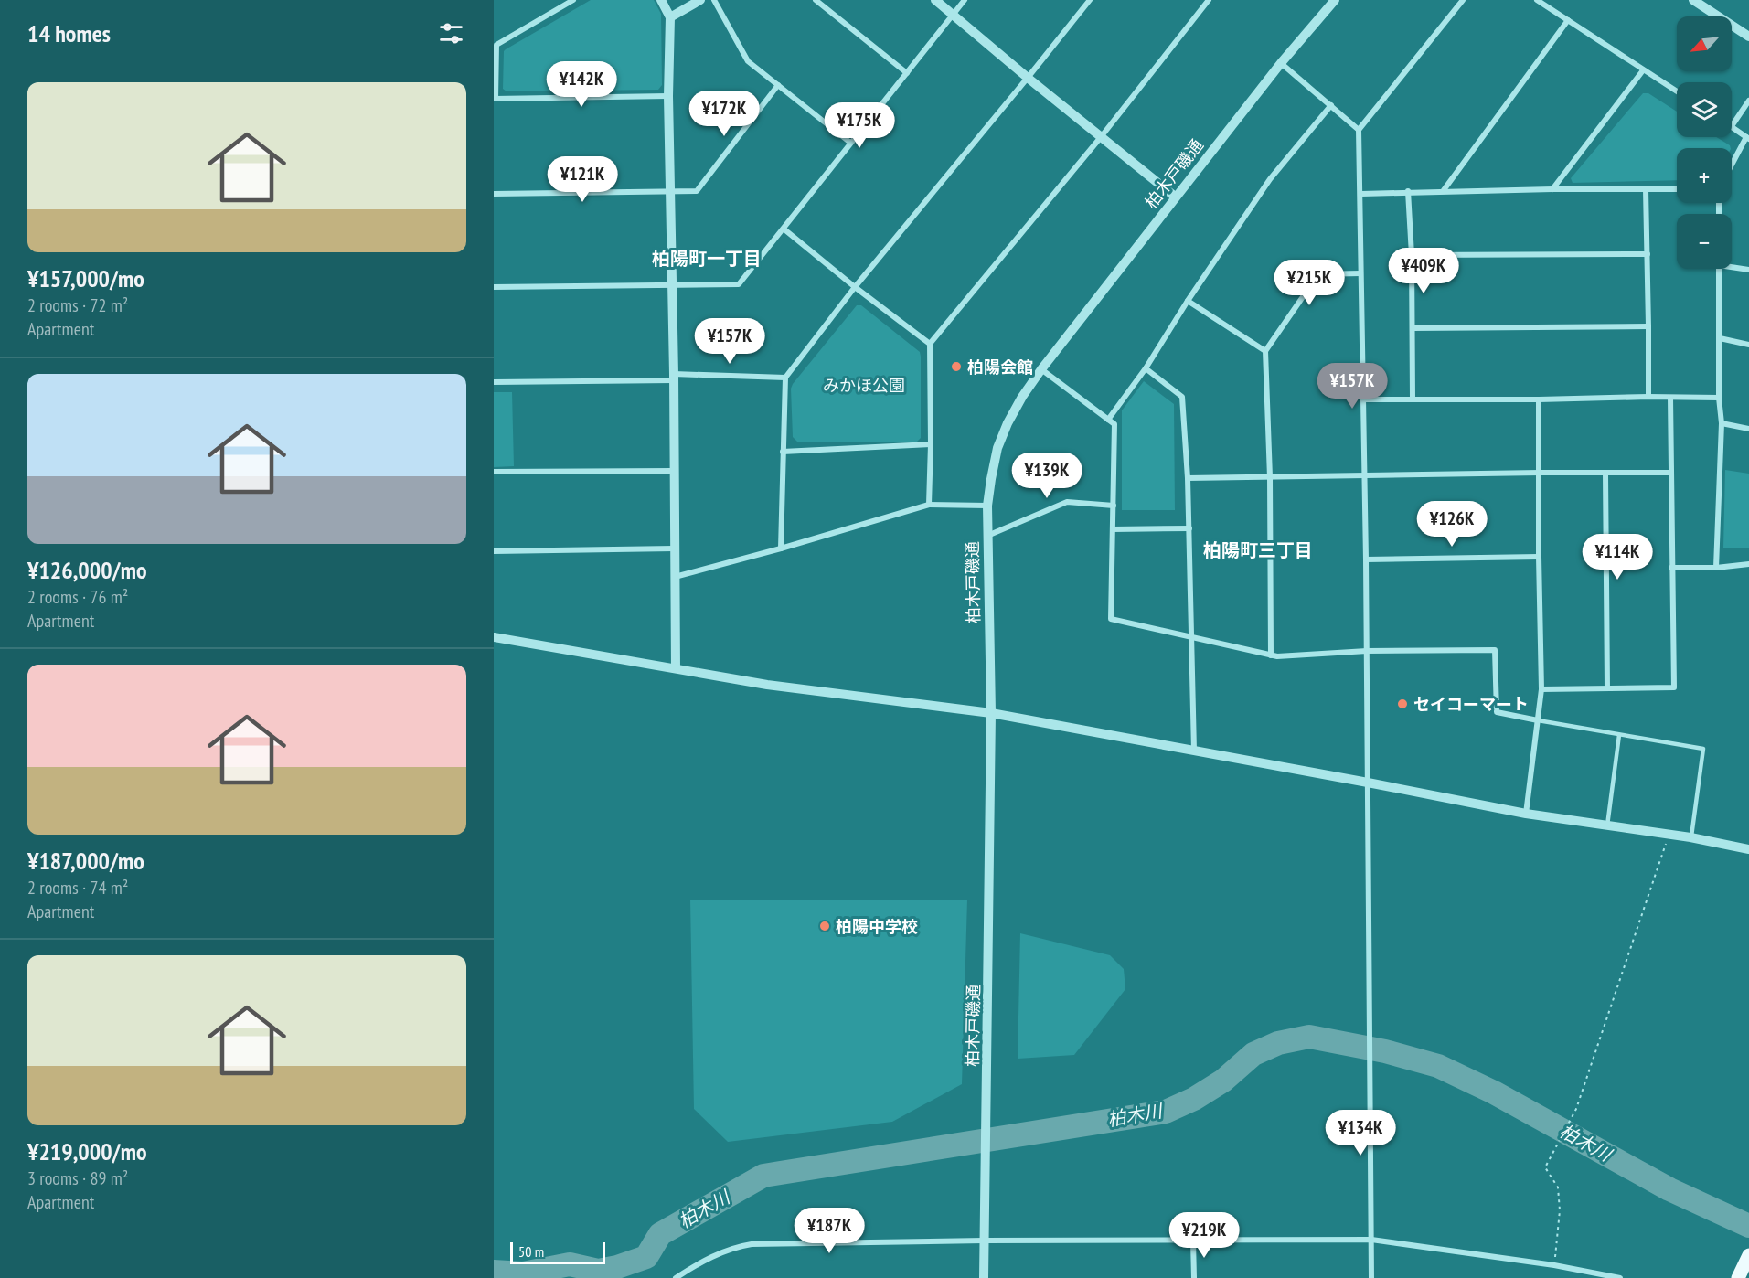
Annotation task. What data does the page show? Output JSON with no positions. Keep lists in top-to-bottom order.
{
  "streets": {
    "street": ["柏木戸磯通"]
  },
  "districts": ["柏陽町一丁目", "柏陽町三丁目"],
  "water": ["柏木川"],
  "parks": ["みかほ公園"],
  "places": ["柏陽会館", "セイコーマート", "柏陽中学校"],
  "scale_bar": "50 m",
  "north": "bottom left",
  "page": {
    "heading": "14 homes",
    "map_buttons": ["+", "−"],
    "price": [
      "¥142K",
      "¥172K",
      "¥175K",
      "¥121K",
      "¥409K",
      "¥215K",
      "¥157K",
      "¥157K",
      "¥139K",
      "¥126K",
      "¥114K",
      "¥134K",
      "¥187K",
      "¥219K"
    ],
    "list": [
      {
        "name": "¥157,000/mo",
        "note": "2 rooms · 72 m² · Apartment"
      },
      {
        "name": "¥126,000/mo",
        "note": "2 rooms · 76 m² · Apartment"
      },
      {
        "name": "¥187,000/mo",
        "note": "2 rooms · 74 m² · Apartment"
      },
      {
        "name": "¥219,000/mo",
        "note": "3 rooms · 89 m² · Apartment"
      }
    ],
    "scale": "50 m"
  }
}
